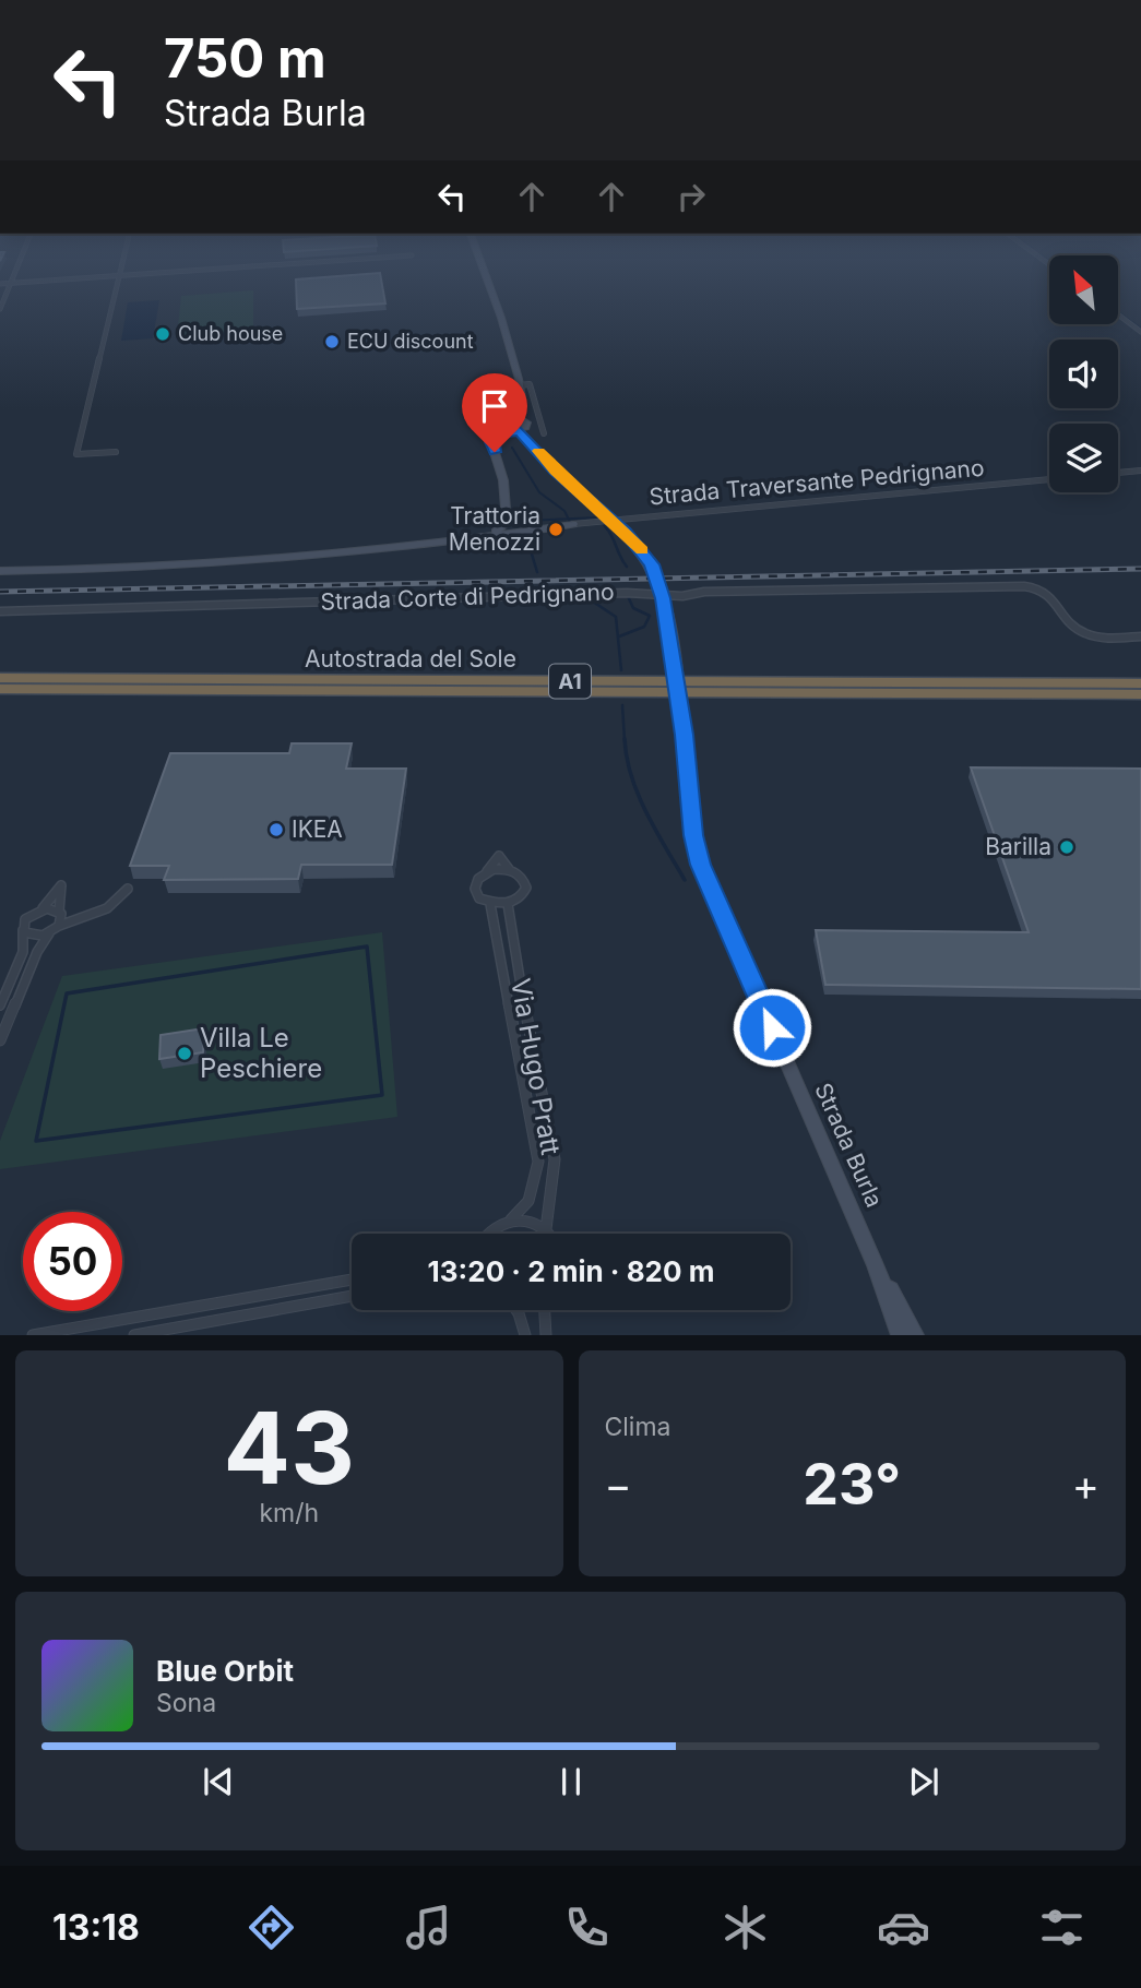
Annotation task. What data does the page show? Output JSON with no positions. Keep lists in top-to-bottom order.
{
  "streets": {
    "highway": ["Autostrada del Sole", "A1"],
    "main road": ["Strada Traversante Pedrignano", "Strada Burla"],
    "street": ["Strada Corte di Pedrignano", "Via Hugo Pratt"]
  },
  "places": [
    "Club house",
    "ECU discount",
    "Trattoria Menozzi",
    "IKEA",
    "Barilla",
    "Villa Le Peschiere"
  ],
  "north": "top left",
  "page": {
    "turn": ["750 m", "Strada Burla"],
    "limit": "50",
    "trip": "13:20 · 2 min · 820 m",
    "tile": [
      ["43", "km/h"],
      "Clima"
    ],
    "heat": ["−", "23°", "+"],
    "song": ["Blue Orbit", "Sona"],
    "tabs": "13:18"
  }
}
